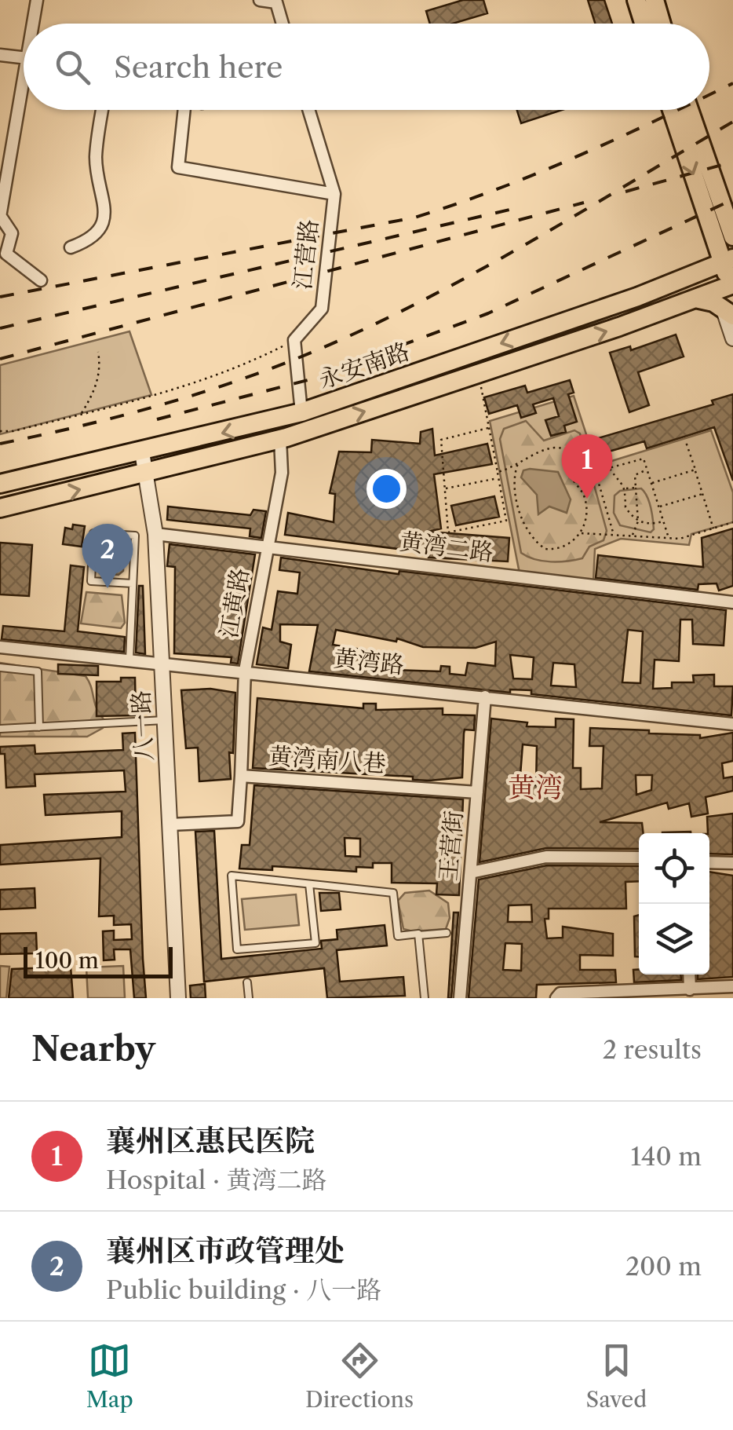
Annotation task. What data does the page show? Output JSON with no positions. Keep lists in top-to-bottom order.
{
  "streets": {
    "main road": ["永安南路"],
    "street": [
      "江营路",
      "黄湾二路",
      "江黄路",
      "黄湾路",
      "八一路",
      "黄湾南八巷",
      "王营街"
    ]
  },
  "crossings": [
    ["永安南路", "江黄路"],
    ["永安南路", "八一路"],
    ["黄湾二路", "江黄路"],
    ["黄湾二路", "八一路"],
    ["江黄路", "黄湾路"],
    ["江黄路", "黄湾南八巷"],
    ["黄湾路", "八一路"],
    ["黄湾路", "王营街"],
    ["八一路", "黄湾南八巷"],
    ["黄湾南八巷", "王营街"]
  ],
  "districts": ["黄湾"],
  "scale_bar": "100 m",
  "page": {
    "search": "Search here",
    "pins": ["1", "2"],
    "scale": "100 m",
    "heading": ["Nearby", "2 results"],
    "list": [
      {
        "mark": "1",
        "name": "襄州区惠民医院",
        "note": "Hospital · 黄湾二路",
        "value": "140 m"
      },
      {
        "mark": "2",
        "name": "襄州区市政管理处",
        "note": "Public building · 八一路",
        "value": "200 m"
      }
    ],
    "nav": ["Map", "Directions", "Saved"]
  }
}
